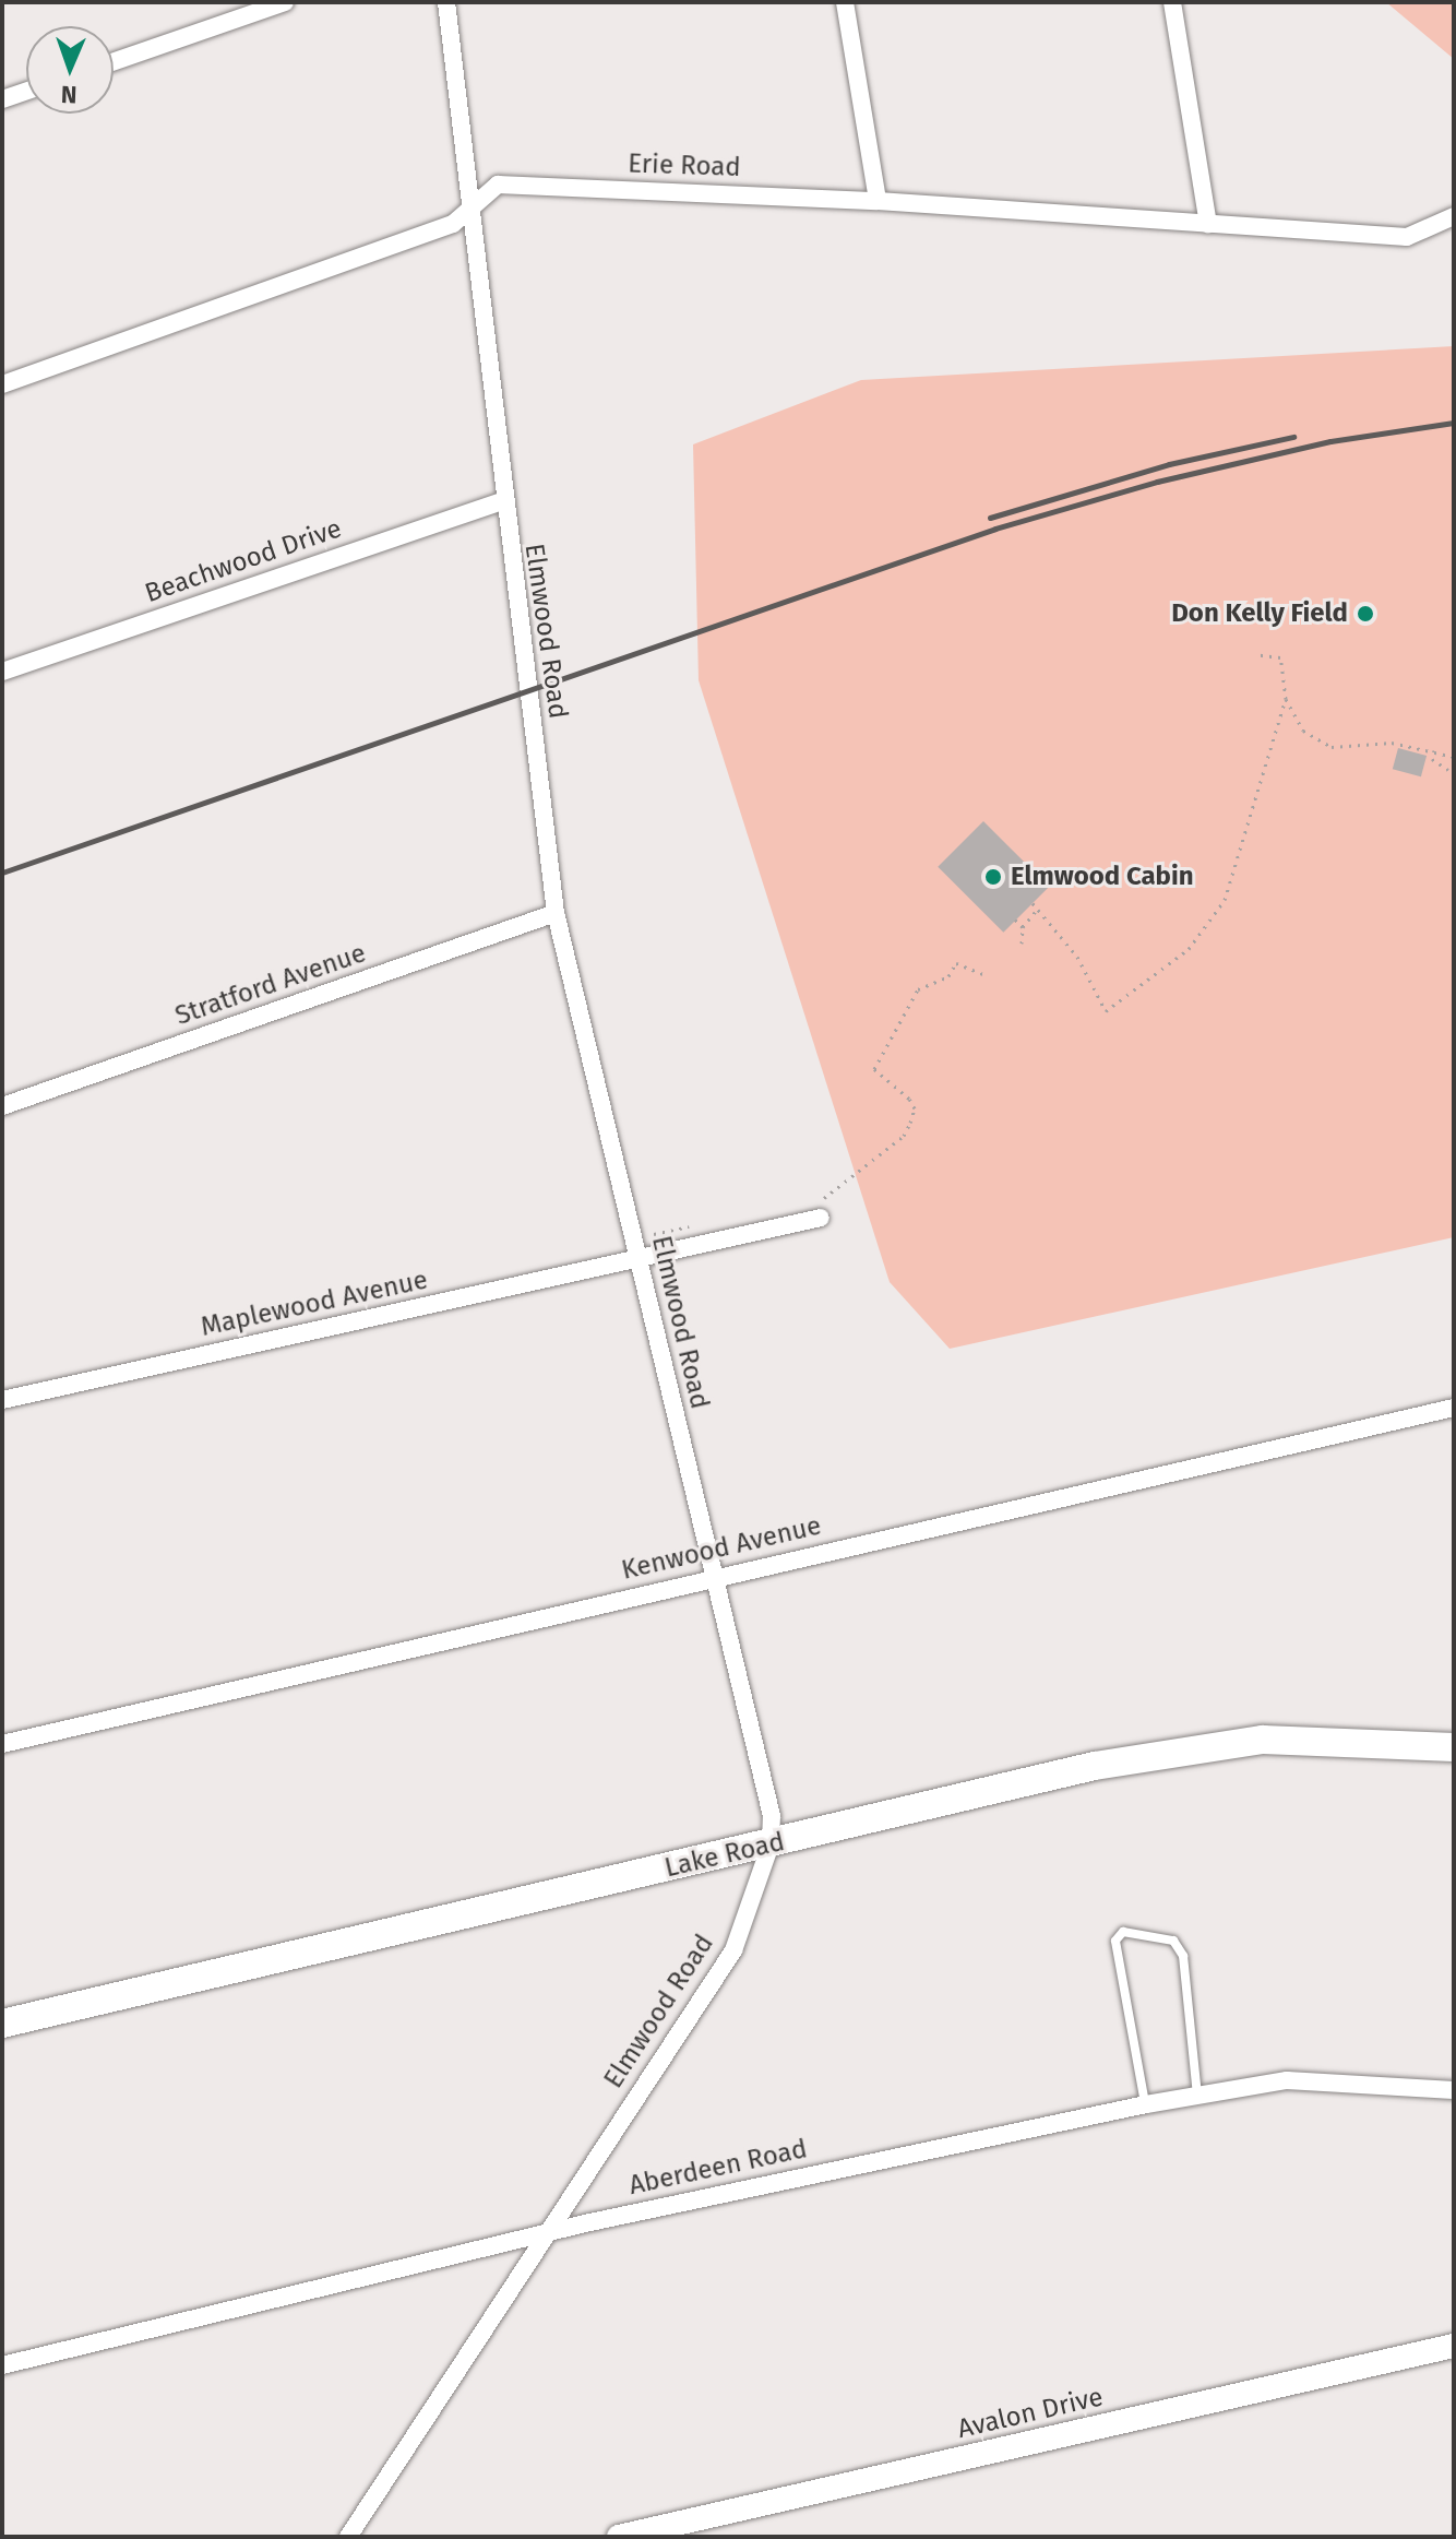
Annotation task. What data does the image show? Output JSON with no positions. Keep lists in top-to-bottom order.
{
  "streets": {
    "main road": ["Lake Road"],
    "street": [
      "Erie Road",
      "Beachwood Drive",
      "Elmwood Road",
      "Stratford Avenue",
      "Maplewood Avenue",
      "Kenwood Avenue",
      "Aberdeen Road",
      "Avalon Drive"
    ]
  },
  "crossings": [
    ["Erie Road", "Elmwood Road"],
    ["Beachwood Drive", "Elmwood Road"],
    ["Elmwood Road", "Stratford Avenue"],
    ["Elmwood Road", "Maplewood Avenue"],
    ["Elmwood Road", "Kenwood Avenue"],
    ["Elmwood Road", "Lake Road"],
    ["Elmwood Road", "Aberdeen Road"]
  ],
  "places": ["Don Kelly Field", "Elmwood Cabin"],
  "north": "bottom"
}
